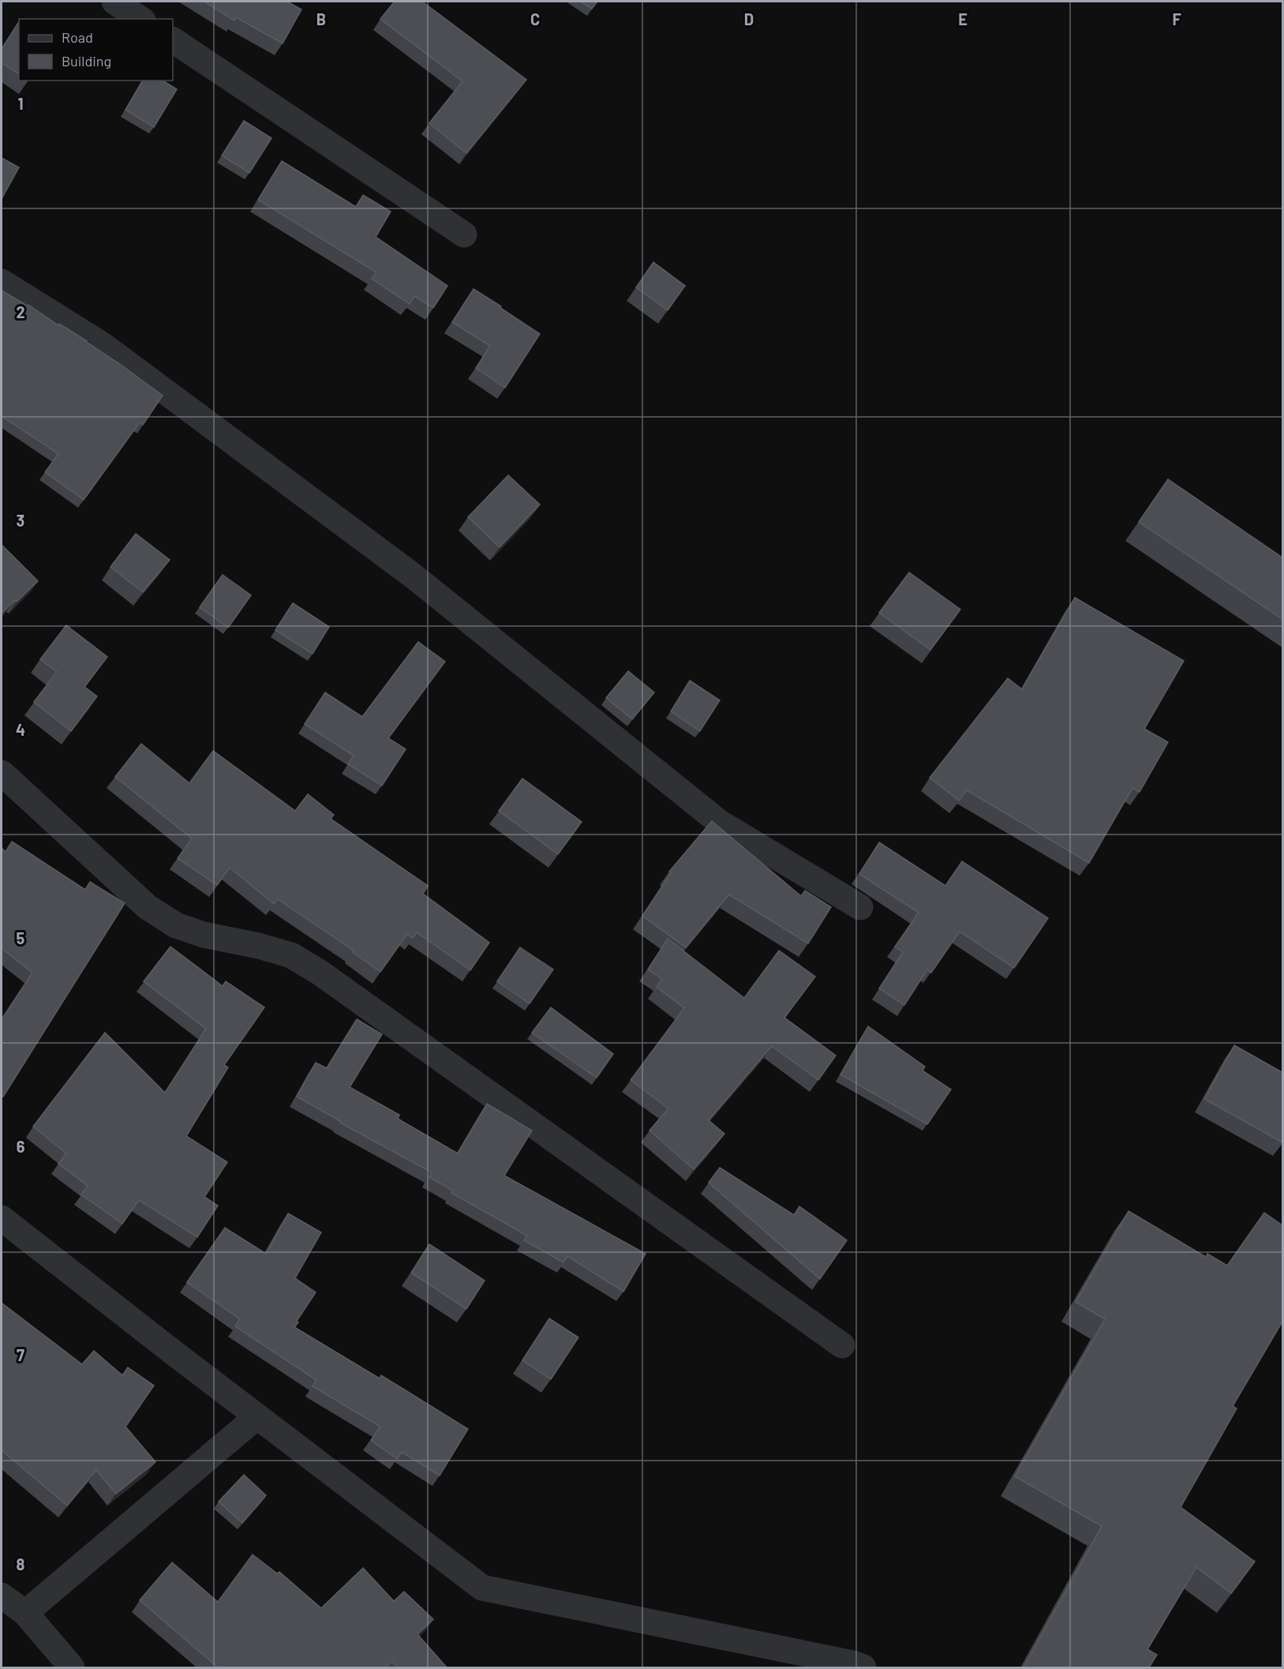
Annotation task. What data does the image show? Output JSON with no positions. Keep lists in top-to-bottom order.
{
  "legend": ["Road", "Building"],
  "grid": {
    "columns": [
      "B",
      "C",
      "D",
      "E",
      "F"
    ],
    "rows": [
      "1",
      "2",
      "3",
      "4",
      "5",
      "6",
      "7",
      "8"
    ]
  }
}
